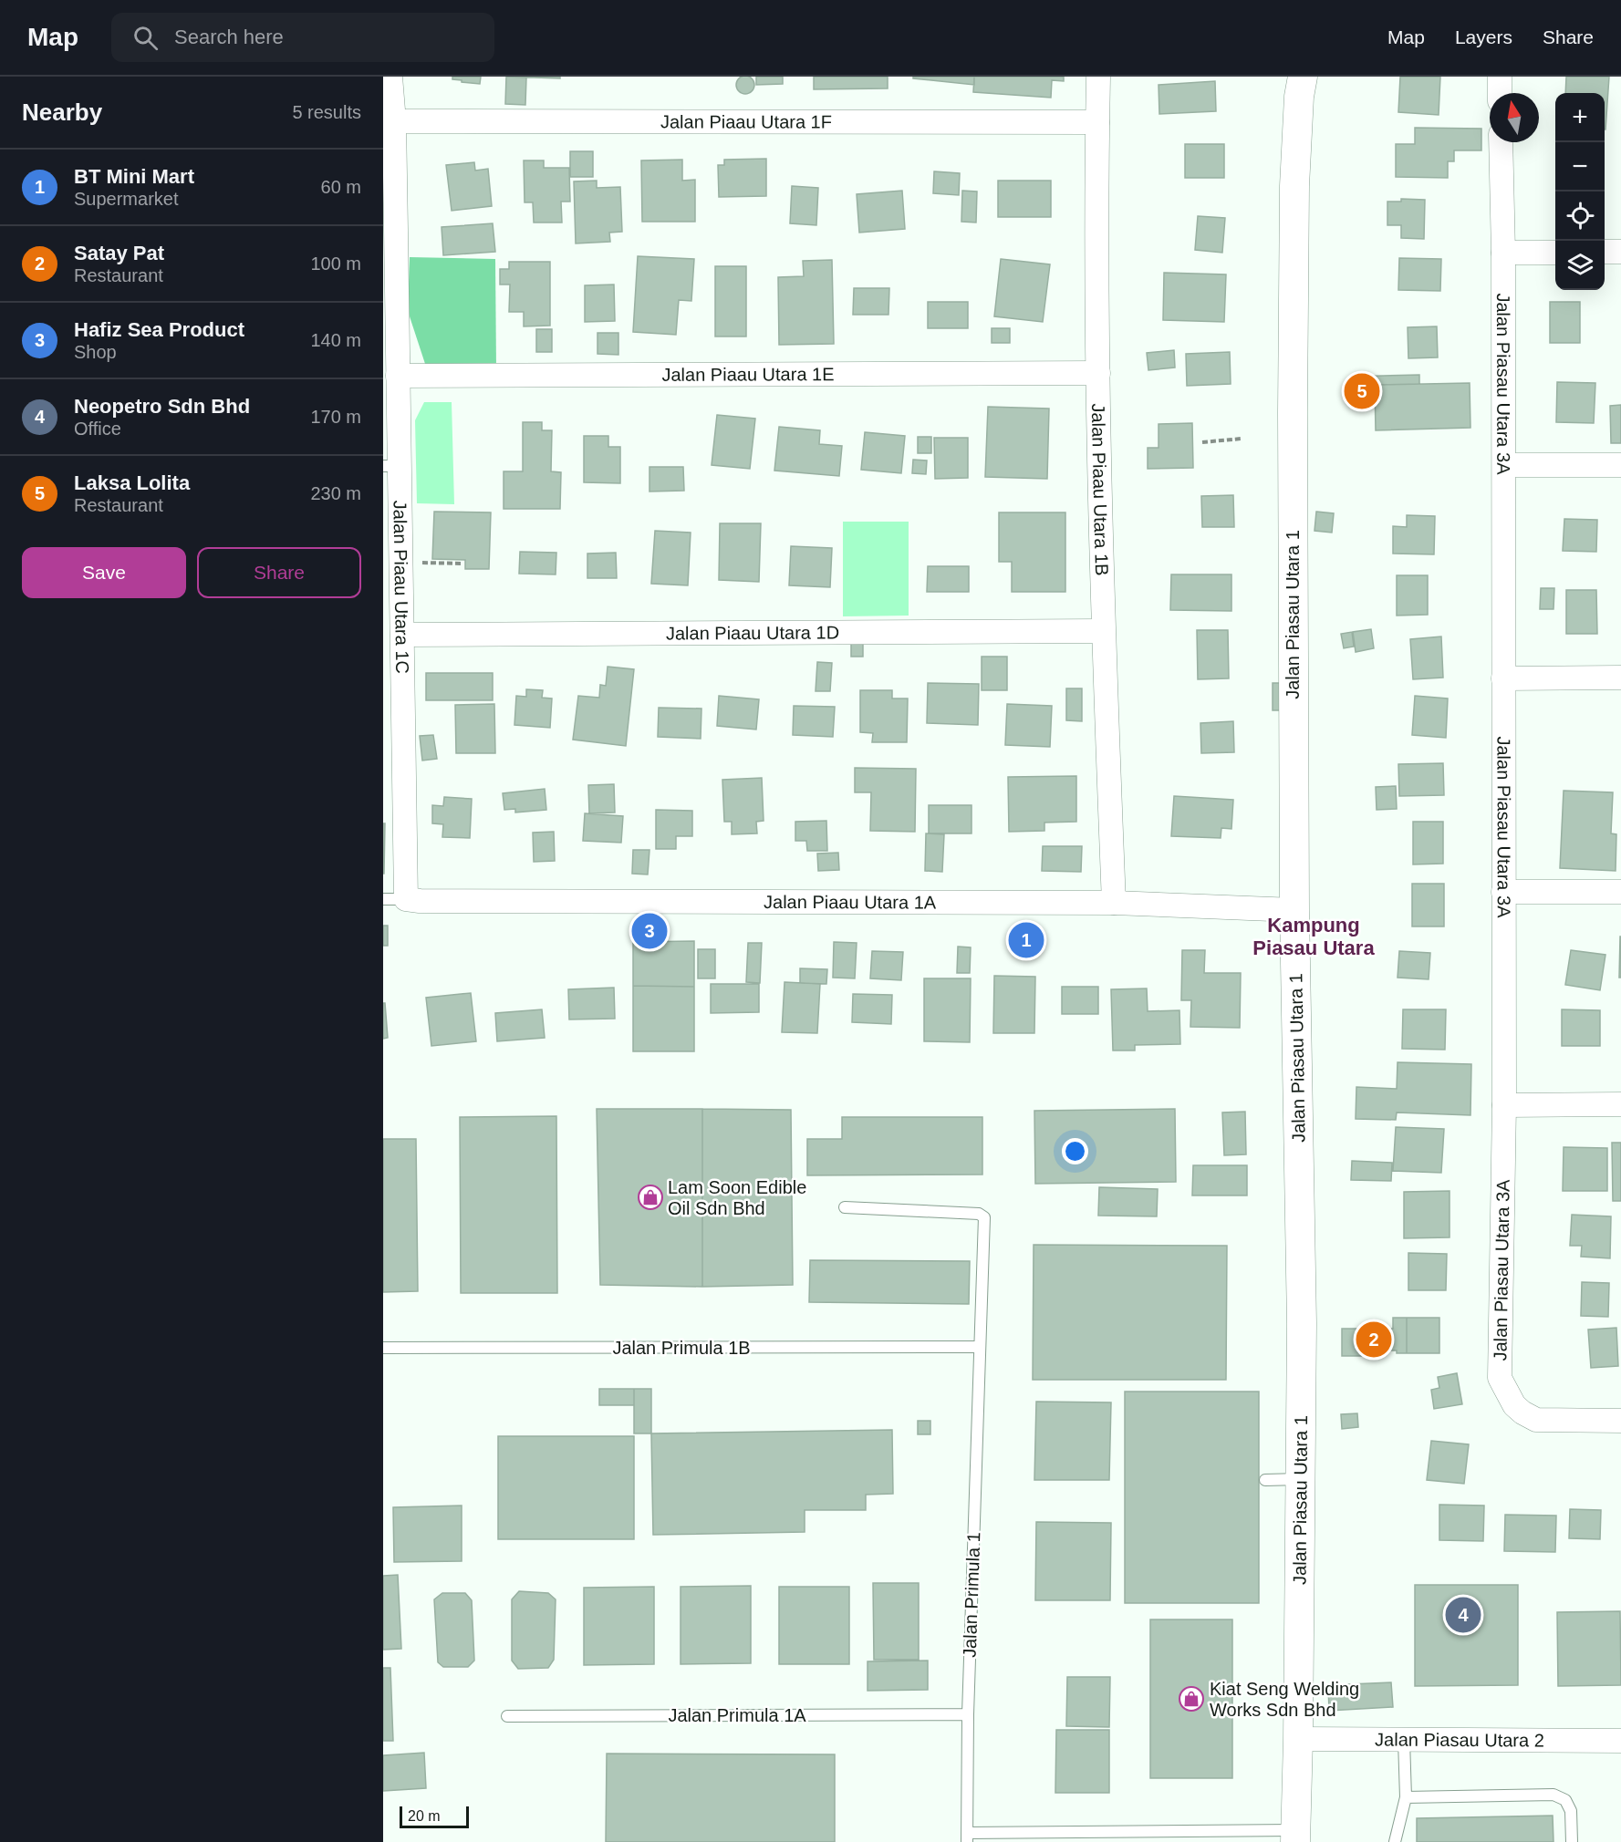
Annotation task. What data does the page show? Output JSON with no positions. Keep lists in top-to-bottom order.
{
  "streets": {
    "street": [
      "Jalan Piaau Utara 1F",
      "Jalan Piaau Utara 1E",
      "Jalan Piasau Utara 3A",
      "Jalan Piaau Utara 1B",
      "Jalan Piaau Utara 1C",
      "Jalan Piasau Utara 1",
      "Jalan Piaau Utara 1D",
      "Jalan Piaau Utara 1A",
      "Jalan Piasau Utara 2"
    ],
    "lane": ["Jalan Primula 1B", "Jalan Primula 1", "Jalan Primula 1A"]
  },
  "crossings": [
    ["Jalan Piaau Utara 1F", "Jalan Piaau Utara 1B"],
    ["Jalan Piaau Utara 1F", "Jalan Piaau Utara 1C"],
    ["Jalan Piaau Utara 1E", "Jalan Piaau Utara 1B"],
    ["Jalan Piaau Utara 1E", "Jalan Piaau Utara 1C"],
    ["Jalan Piaau Utara 1B", "Jalan Piaau Utara 1D"],
    ["Jalan Piaau Utara 1B", "Jalan Piaau Utara 1A"],
    ["Jalan Piaau Utara 1C", "Jalan Piaau Utara 1D"],
    ["Jalan Piaau Utara 1C", "Jalan Piaau Utara 1A"],
    ["Jalan Piasau Utara 1", "Jalan Piaau Utara 1A"],
    ["Jalan Piasau Utara 1", "Jalan Piasau Utara 2"],
    ["Jalan Primula 1B", "Jalan Primula 1"],
    ["Jalan Primula 1", "Jalan Primula 1A"]
  ],
  "districts": ["Kampung Piasau Utara"],
  "places": {
    "shop": ["Lam Soon Edible Oil Sdn Bhd", "Kiat Seng Welding Works Sdn Bhd"]
  },
  "scale_bar": "20 m",
  "north": "top",
  "page": {
    "header": "Map",
    "search": "Search here",
    "nav": ["Map", "Layers", "Share"],
    "heading": ["Nearby", "5 results"],
    "map_buttons": ["+", "−"],
    "list": [
      {
        "mark": "1",
        "name": "BT Mini Mart",
        "note": "Supermarket",
        "value": "60 m"
      },
      {
        "mark": "2",
        "name": "Satay Pat",
        "note": "Restaurant",
        "value": "100 m"
      },
      {
        "mark": "3",
        "name": "Hafiz Sea Product",
        "note": "Shop",
        "value": "140 m"
      },
      {
        "mark": "4",
        "name": "Neopetro Sdn Bhd",
        "note": "Office",
        "value": "170 m"
      },
      {
        "mark": "5",
        "name": "Laksa Lolita",
        "note": "Restaurant",
        "value": "230 m"
      }
    ],
    "pins": [
      "5",
      "3",
      "1",
      "2",
      "4"
    ],
    "buttons": ["Save", "Share"],
    "scale": "20 m"
  }
}
